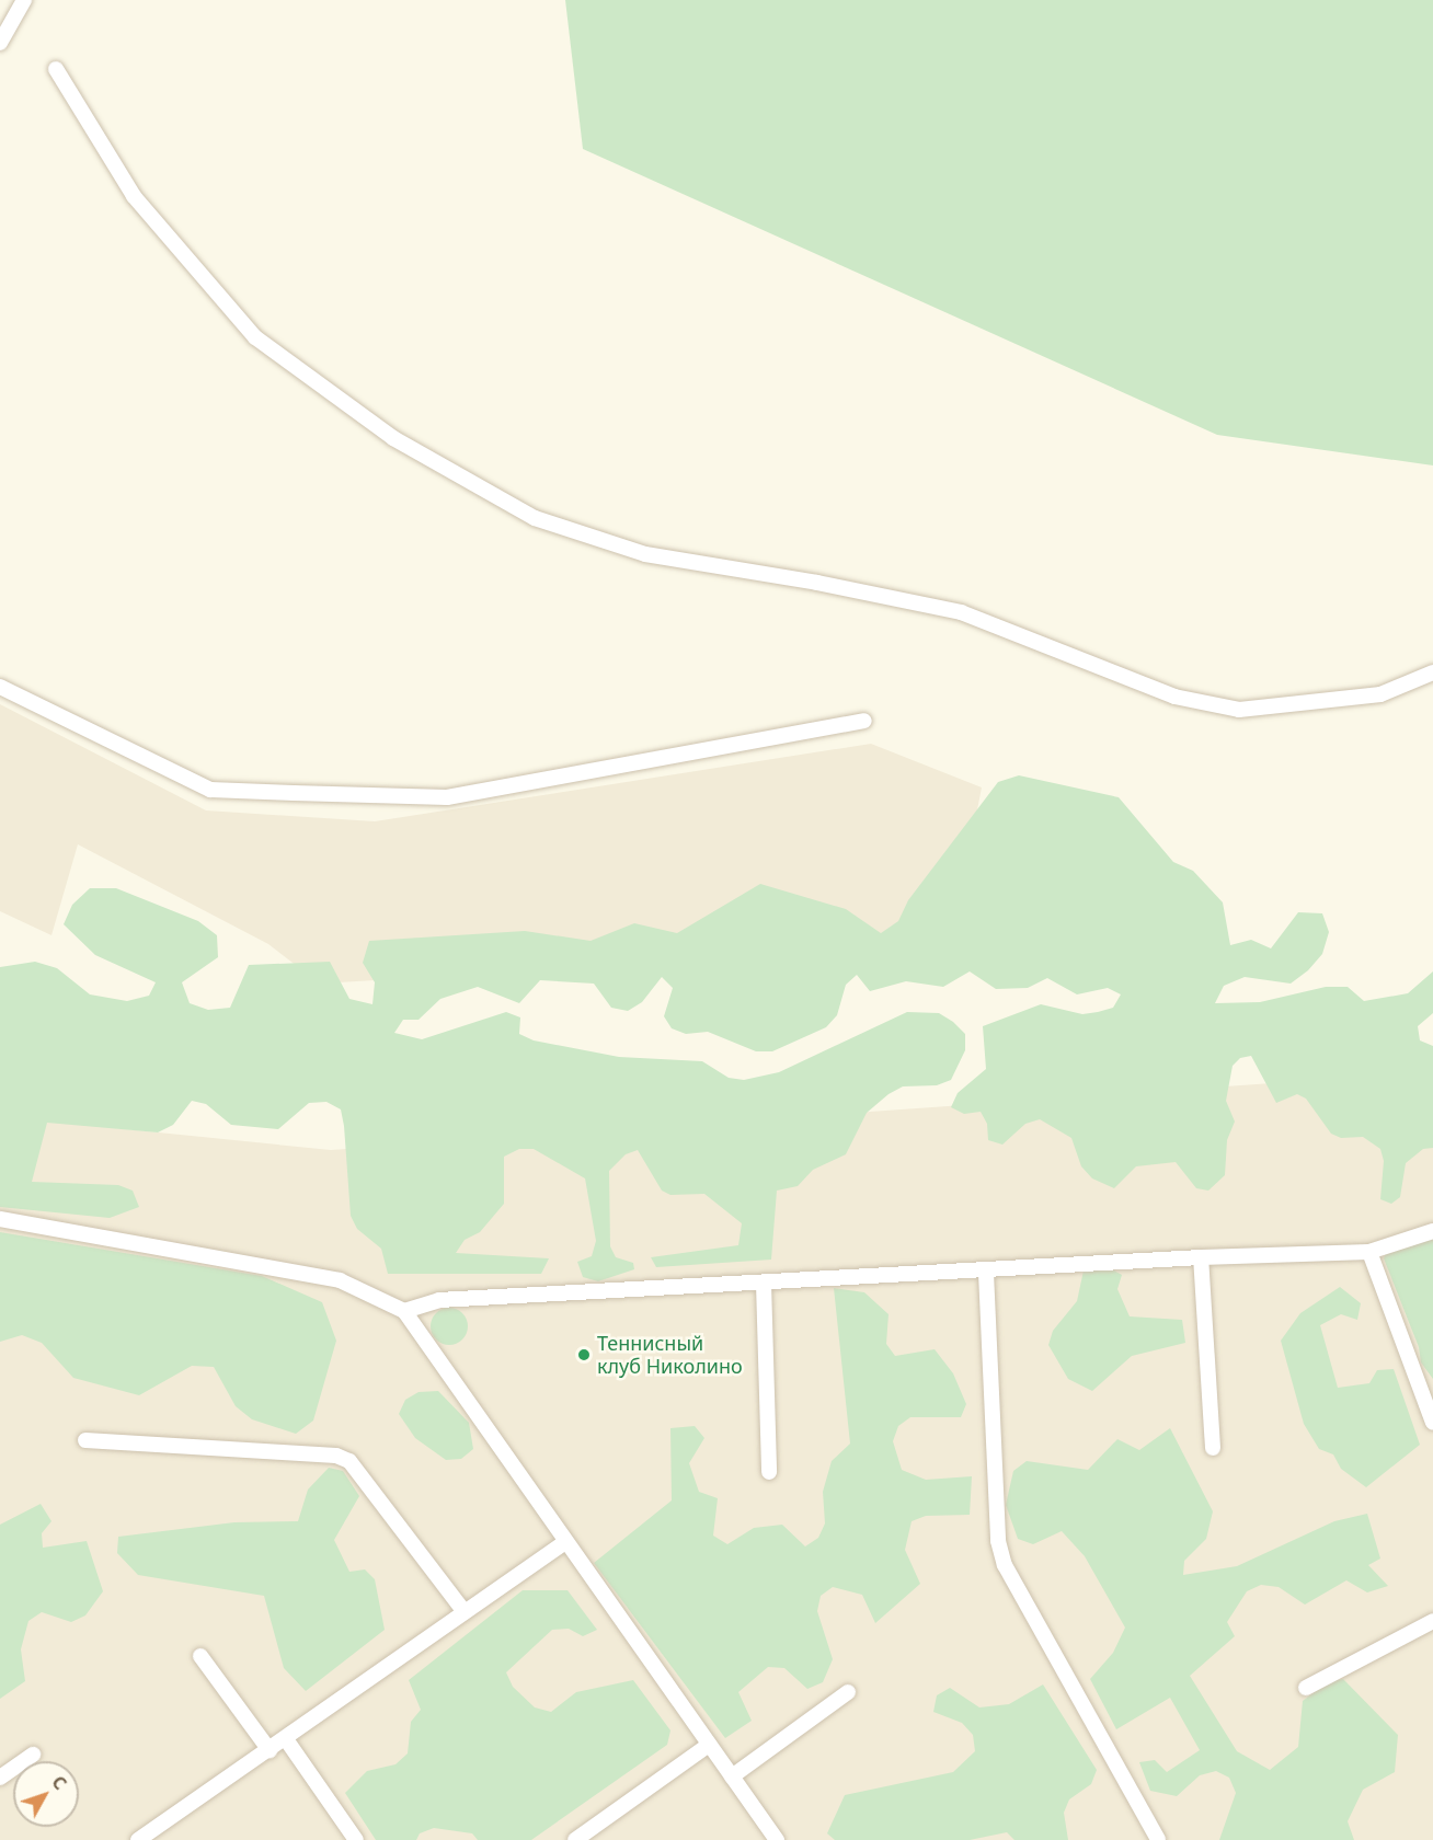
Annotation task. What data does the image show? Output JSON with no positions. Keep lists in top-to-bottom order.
{
  "places": ["Теннисный клуб Николино"],
  "north": "top right"
}
